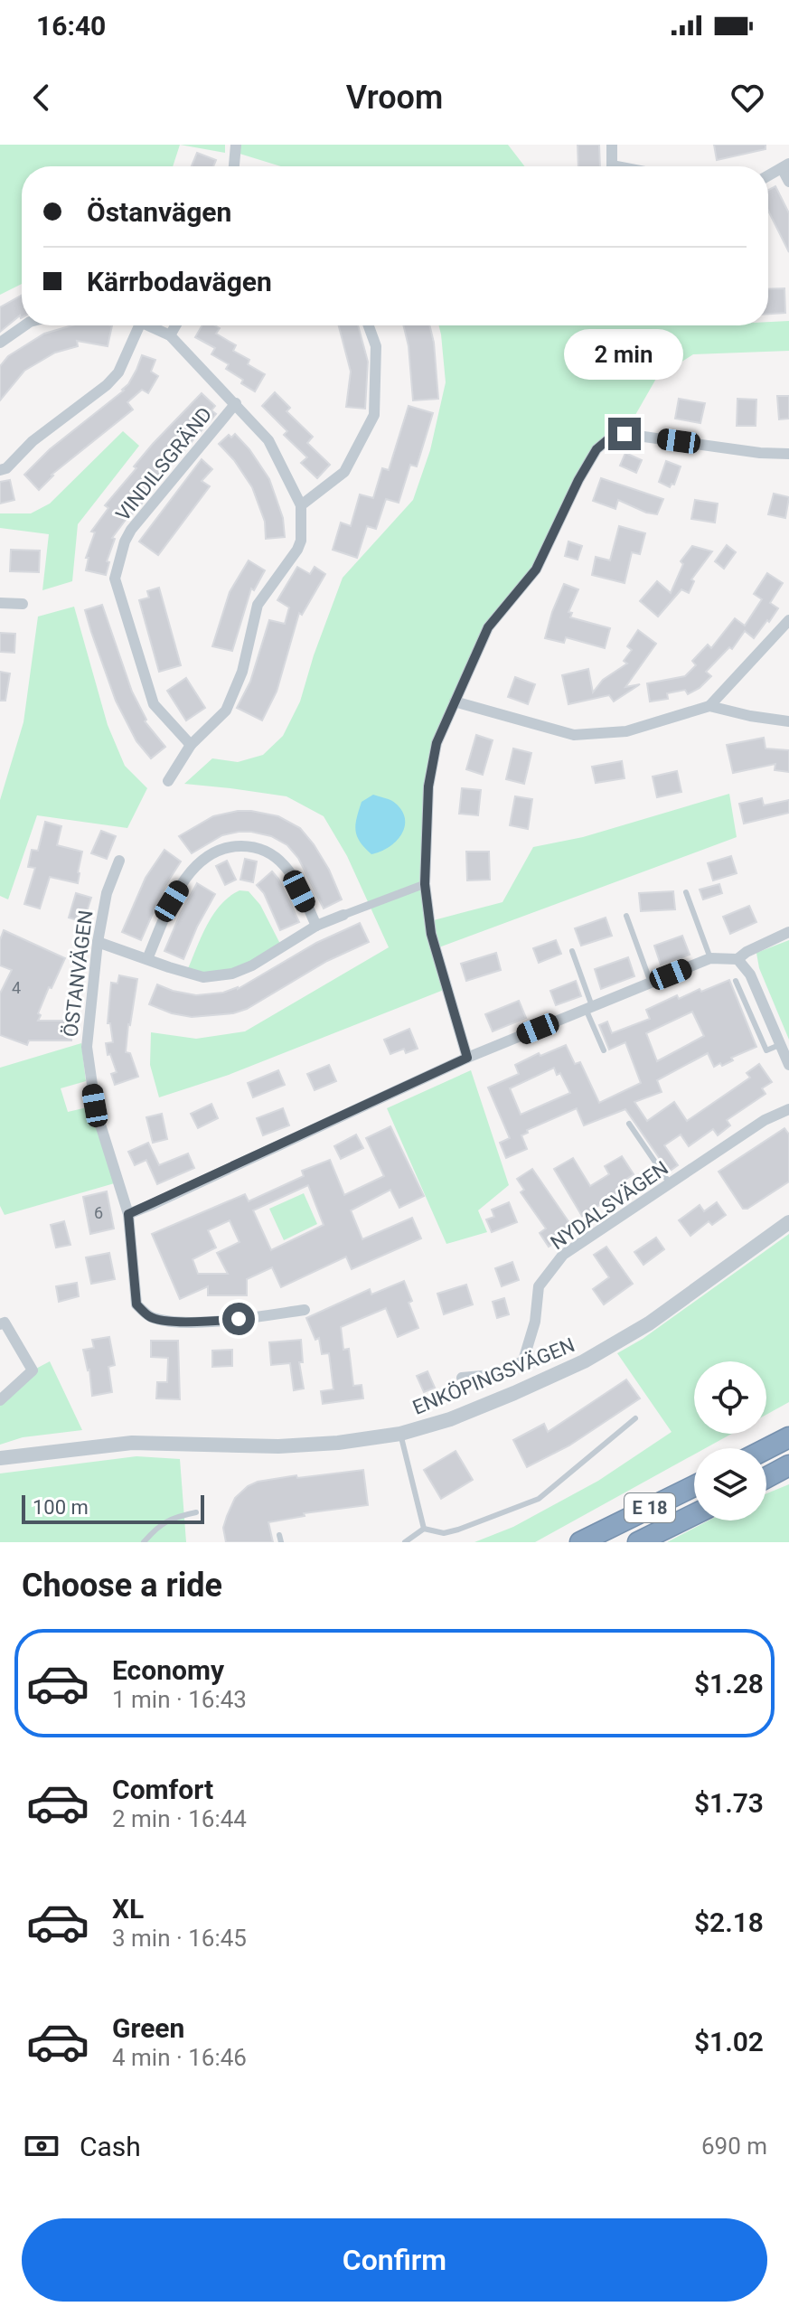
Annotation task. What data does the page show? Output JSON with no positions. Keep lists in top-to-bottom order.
{
  "streets": {
    "highway": ["E 18"],
    "street": [
      "VINDILSGRÄND",
      "ÖSTANVÄGEN",
      "NYDALSVÄGEN",
      "ENKÖPINGSVÄGEN"
    ]
  },
  "house_numbers": ["4", "6"],
  "scale_bar": "100 m",
  "page": {
    "status": "16:40",
    "header": "Vroom",
    "banner": ["Östanvägen", "Kärrbodavägen"],
    "bubble": "2 min",
    "scale": "100 m",
    "heading": "Choose a ride",
    "list": [
      {
        "name": "Economy",
        "note": "1 min · 16:43",
        "value": "$1.28"
      },
      {
        "name": "Comfort",
        "note": "2 min · 16:44",
        "value": "$1.73"
      },
      {
        "name": "XL",
        "note": "3 min · 16:45",
        "value": "$2.18"
      },
      {
        "name": "Green",
        "note": "4 min · 16:46",
        "value": "$1.02"
      }
    ],
    "pay": ["Cash", "690 m"],
    "buttons": "Confirm"
  }
}
